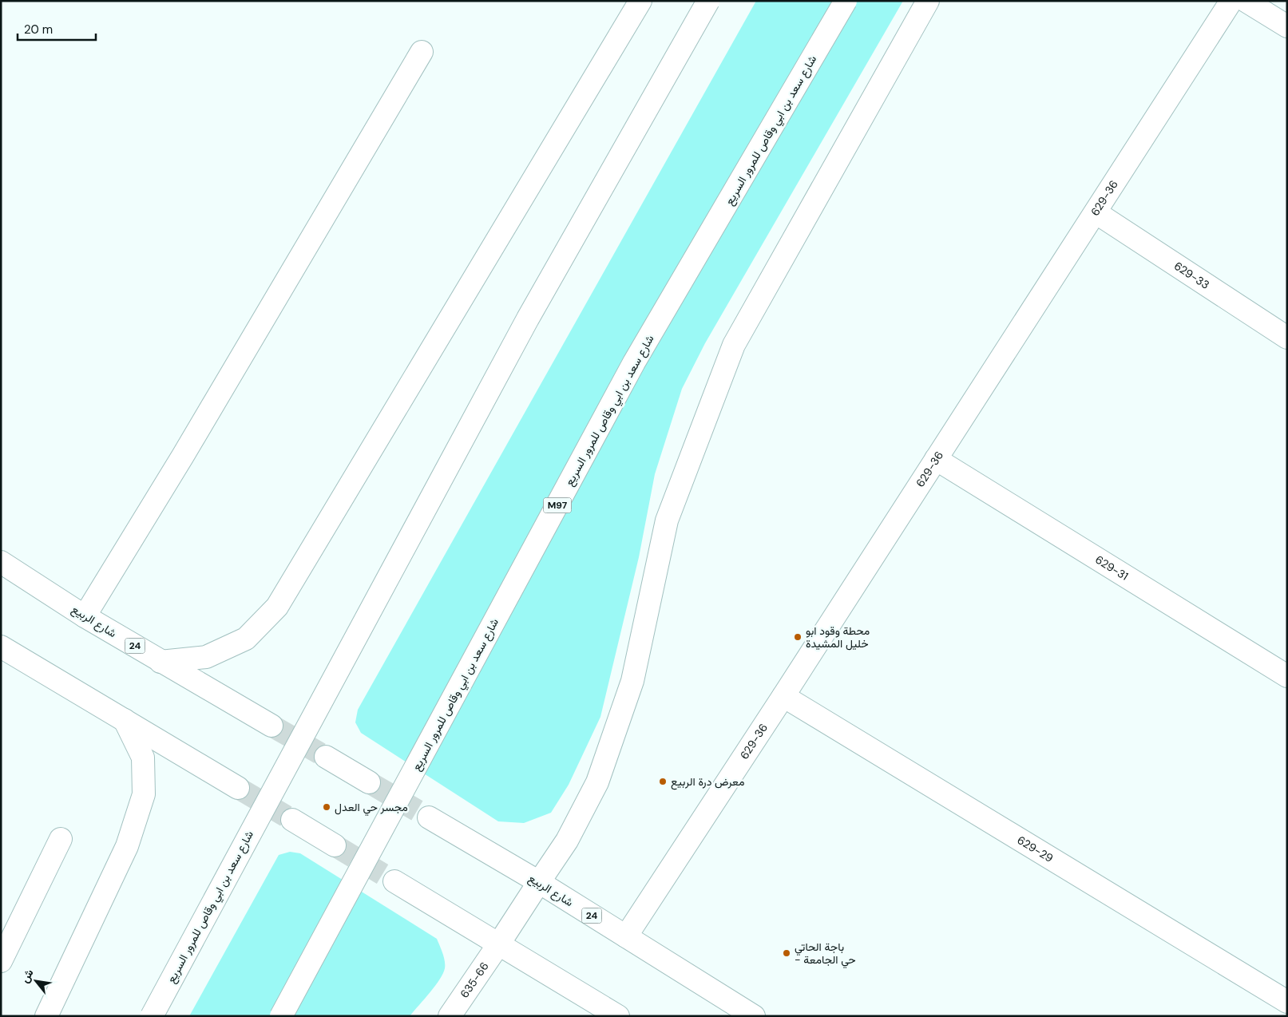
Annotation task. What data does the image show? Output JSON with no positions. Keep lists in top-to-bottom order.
{
  "streets": {
    "main road": [
      "شارع سعد بن ابي وقاص للمرور السريع",
      "629-36",
      "629-33",
      "M97",
      "629-31",
      "شارع الربيع",
      "24",
      "629-29",
      "635-66"
    ]
  },
  "crossings": [
    ["629-36", "629-33"],
    ["629-36", "629-31"],
    ["629-36", "شارع الربيع"],
    ["629-36", "629-29"],
    ["شارع الربيع", "635-66"]
  ],
  "places": [
    "محطة وقود ابو خليل المشيدة",
    "معرض درة الربيع",
    "مجسر حي العدل",
    "باجة الحاتي - حي الجامعة"
  ],
  "scale_bar": "20 m",
  "north": "top left"
}
